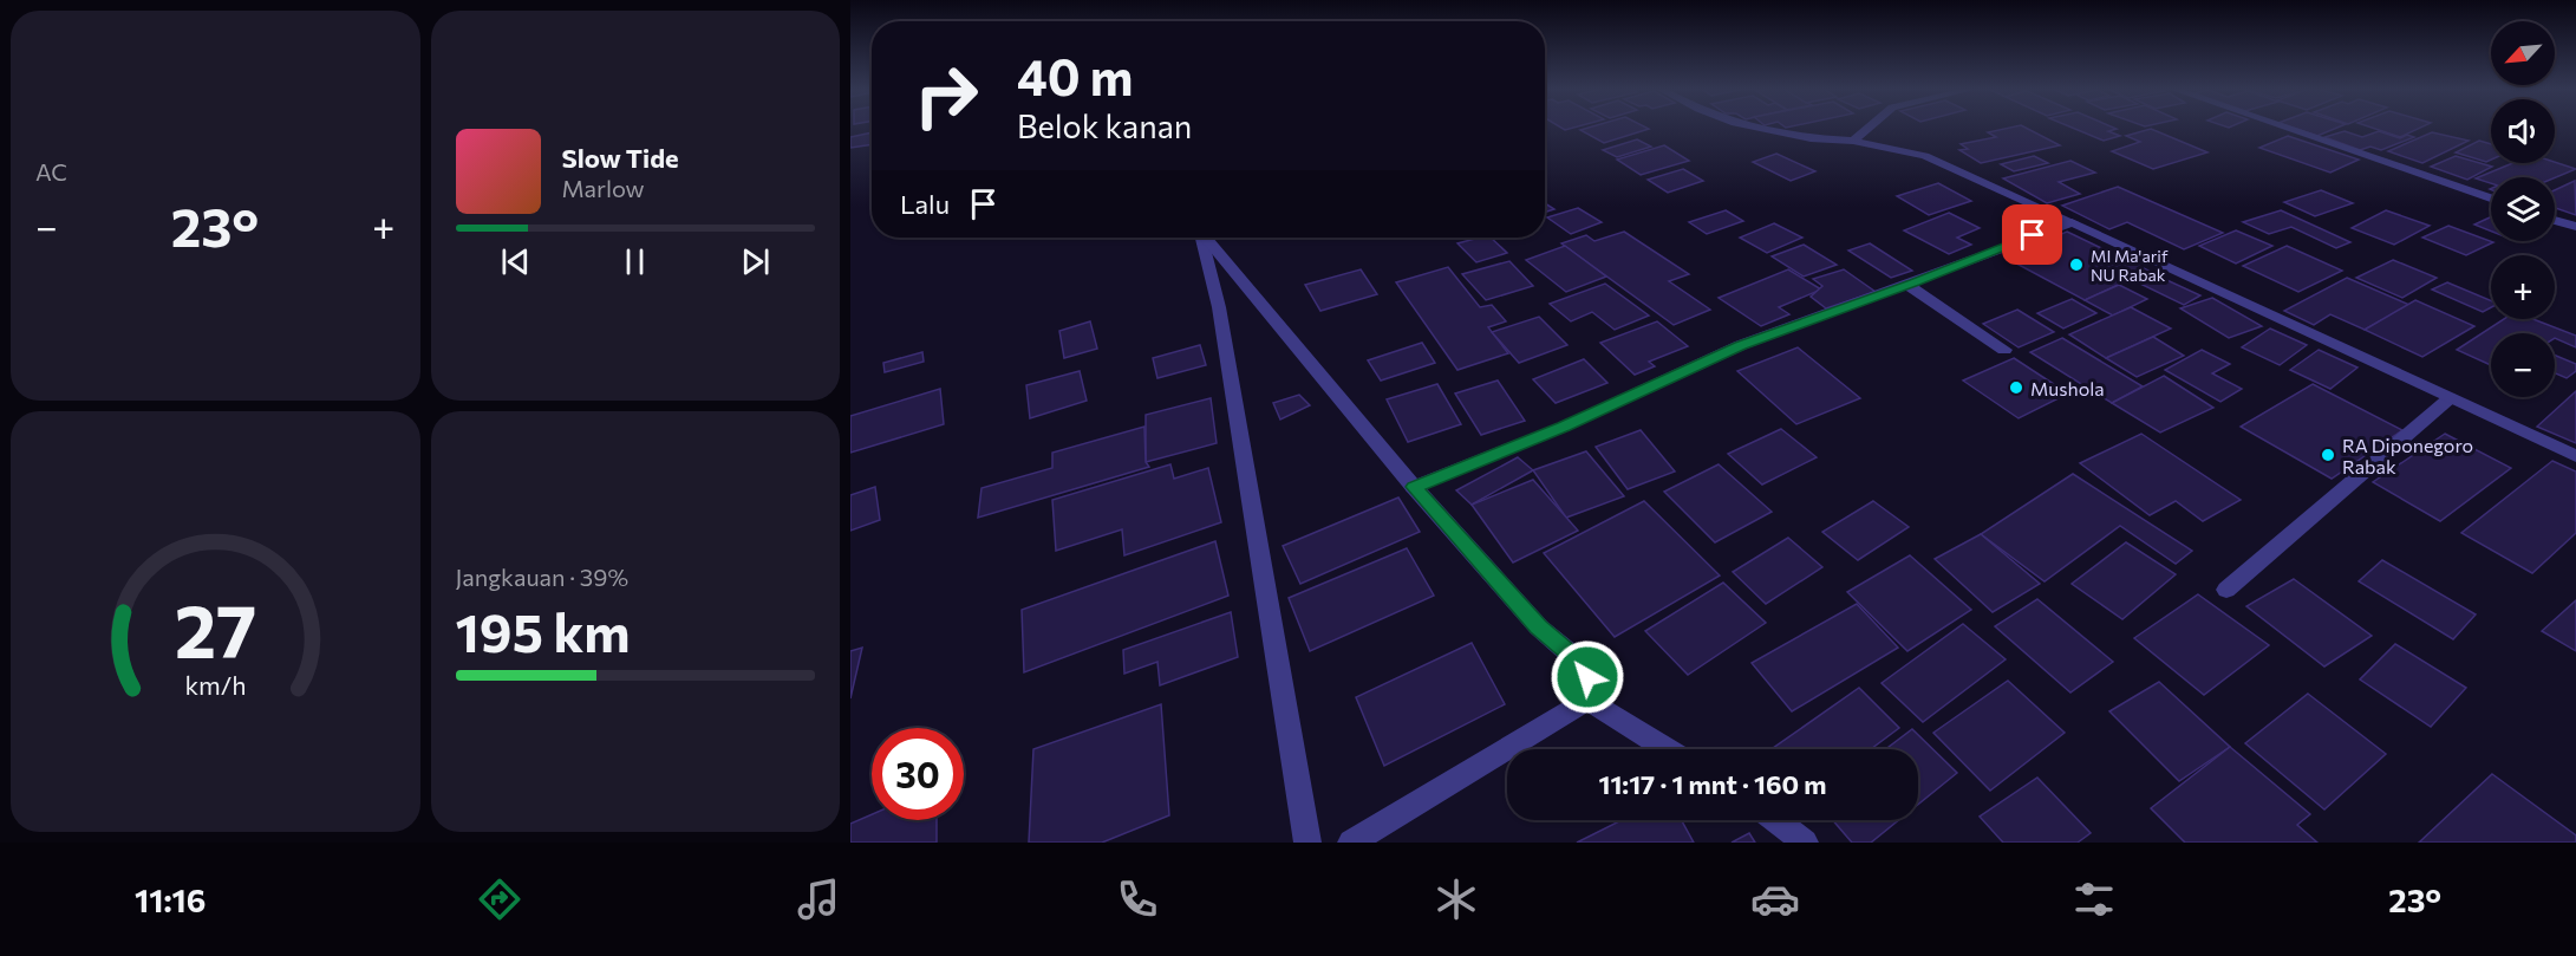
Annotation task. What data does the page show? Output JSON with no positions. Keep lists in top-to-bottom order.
{
  "places": ["MI Ma'arif NU Rabak", "Mushola", "RA Diponegoro Rabak"],
  "north": "bottom left",
  "page": {
    "tile": [
      "AC",
      ["Jangkauan · 39%", "195 km"]
    ],
    "map_buttons": ["+", "−"],
    "turn": ["40 m", "Belok kanan"],
    "song": ["Slow Tide", "Marlow"],
    "then": "Lalu",
    "heat": ["−", "23°", "+"],
    "limit": "30",
    "trip": "11:17 · 1 mnt · 160 m",
    "tabs": ["11:16", "23°"],
    "gauge": ["27", "km/h"]
  }
}
